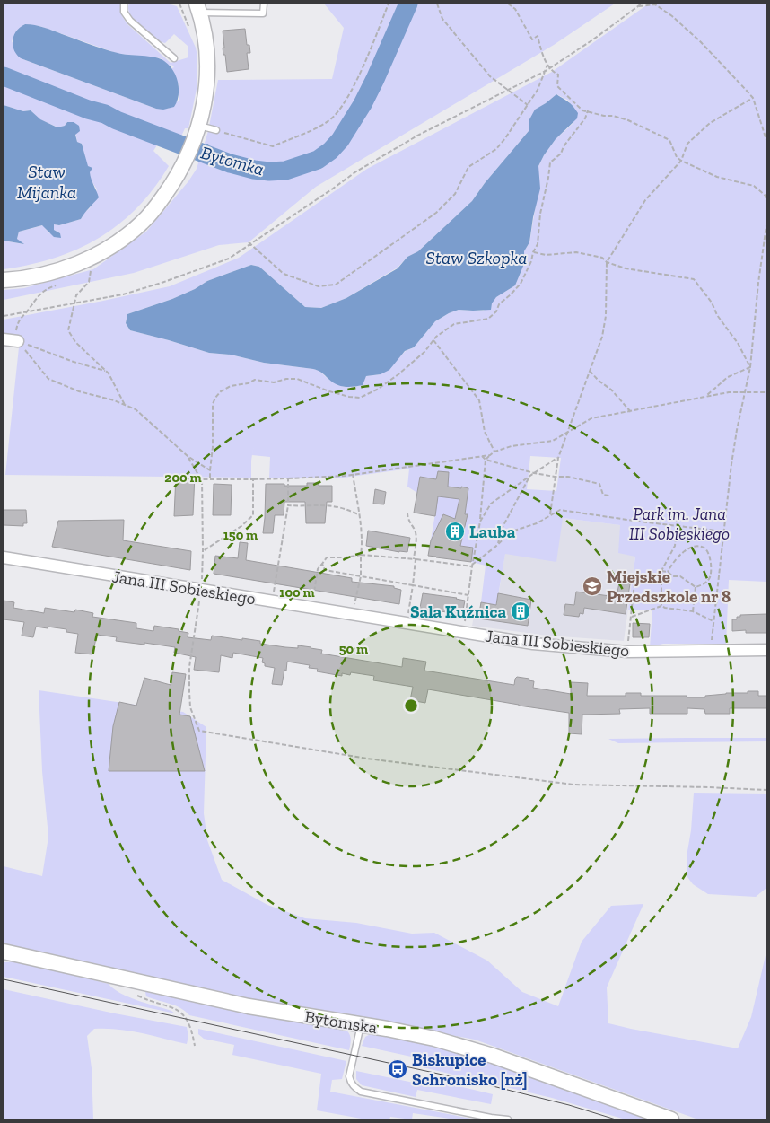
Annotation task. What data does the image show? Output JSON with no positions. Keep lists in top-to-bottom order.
{
  "streets": {
    "street": ["Jana III Sobieskiego", "Bytomska"]
  },
  "water": ["Bytomka", "Staw Mijanka", "Staw Szkopka"],
  "parks": ["Park im. Jana III Sobieskiego"],
  "places": {
    "building": ["Lauba", "Sala Kuźnica"],
    "school or university": ["Miejskie Przedszkole nr 8"],
    "bus stop": ["Biskupice Schronisko [nż]"]
  },
  "rings": [
    "200 m",
    "150 m",
    "100 m",
    "50 m"
  ]
}
